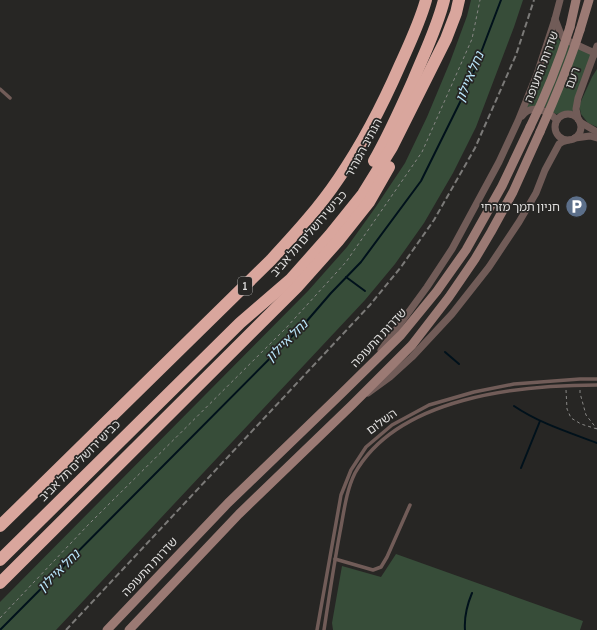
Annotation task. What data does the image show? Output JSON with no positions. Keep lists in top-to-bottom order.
{
  "streets": {
    "highway": ["הנתיב המהיר", "כביש ירושלים תל אביב", "1"],
    "main road": ["שדרות התעופה"],
    "street": ["רעם"],
    "lane": ["השלום"]
  },
  "crossings": [
    ["הנתיב המהיר", "כביש ירושלים תל אביב"]
  ],
  "water": ["נחל איילון"],
  "places": {
    "parking": ["חניון תמך מזרחי"]
  }
}
